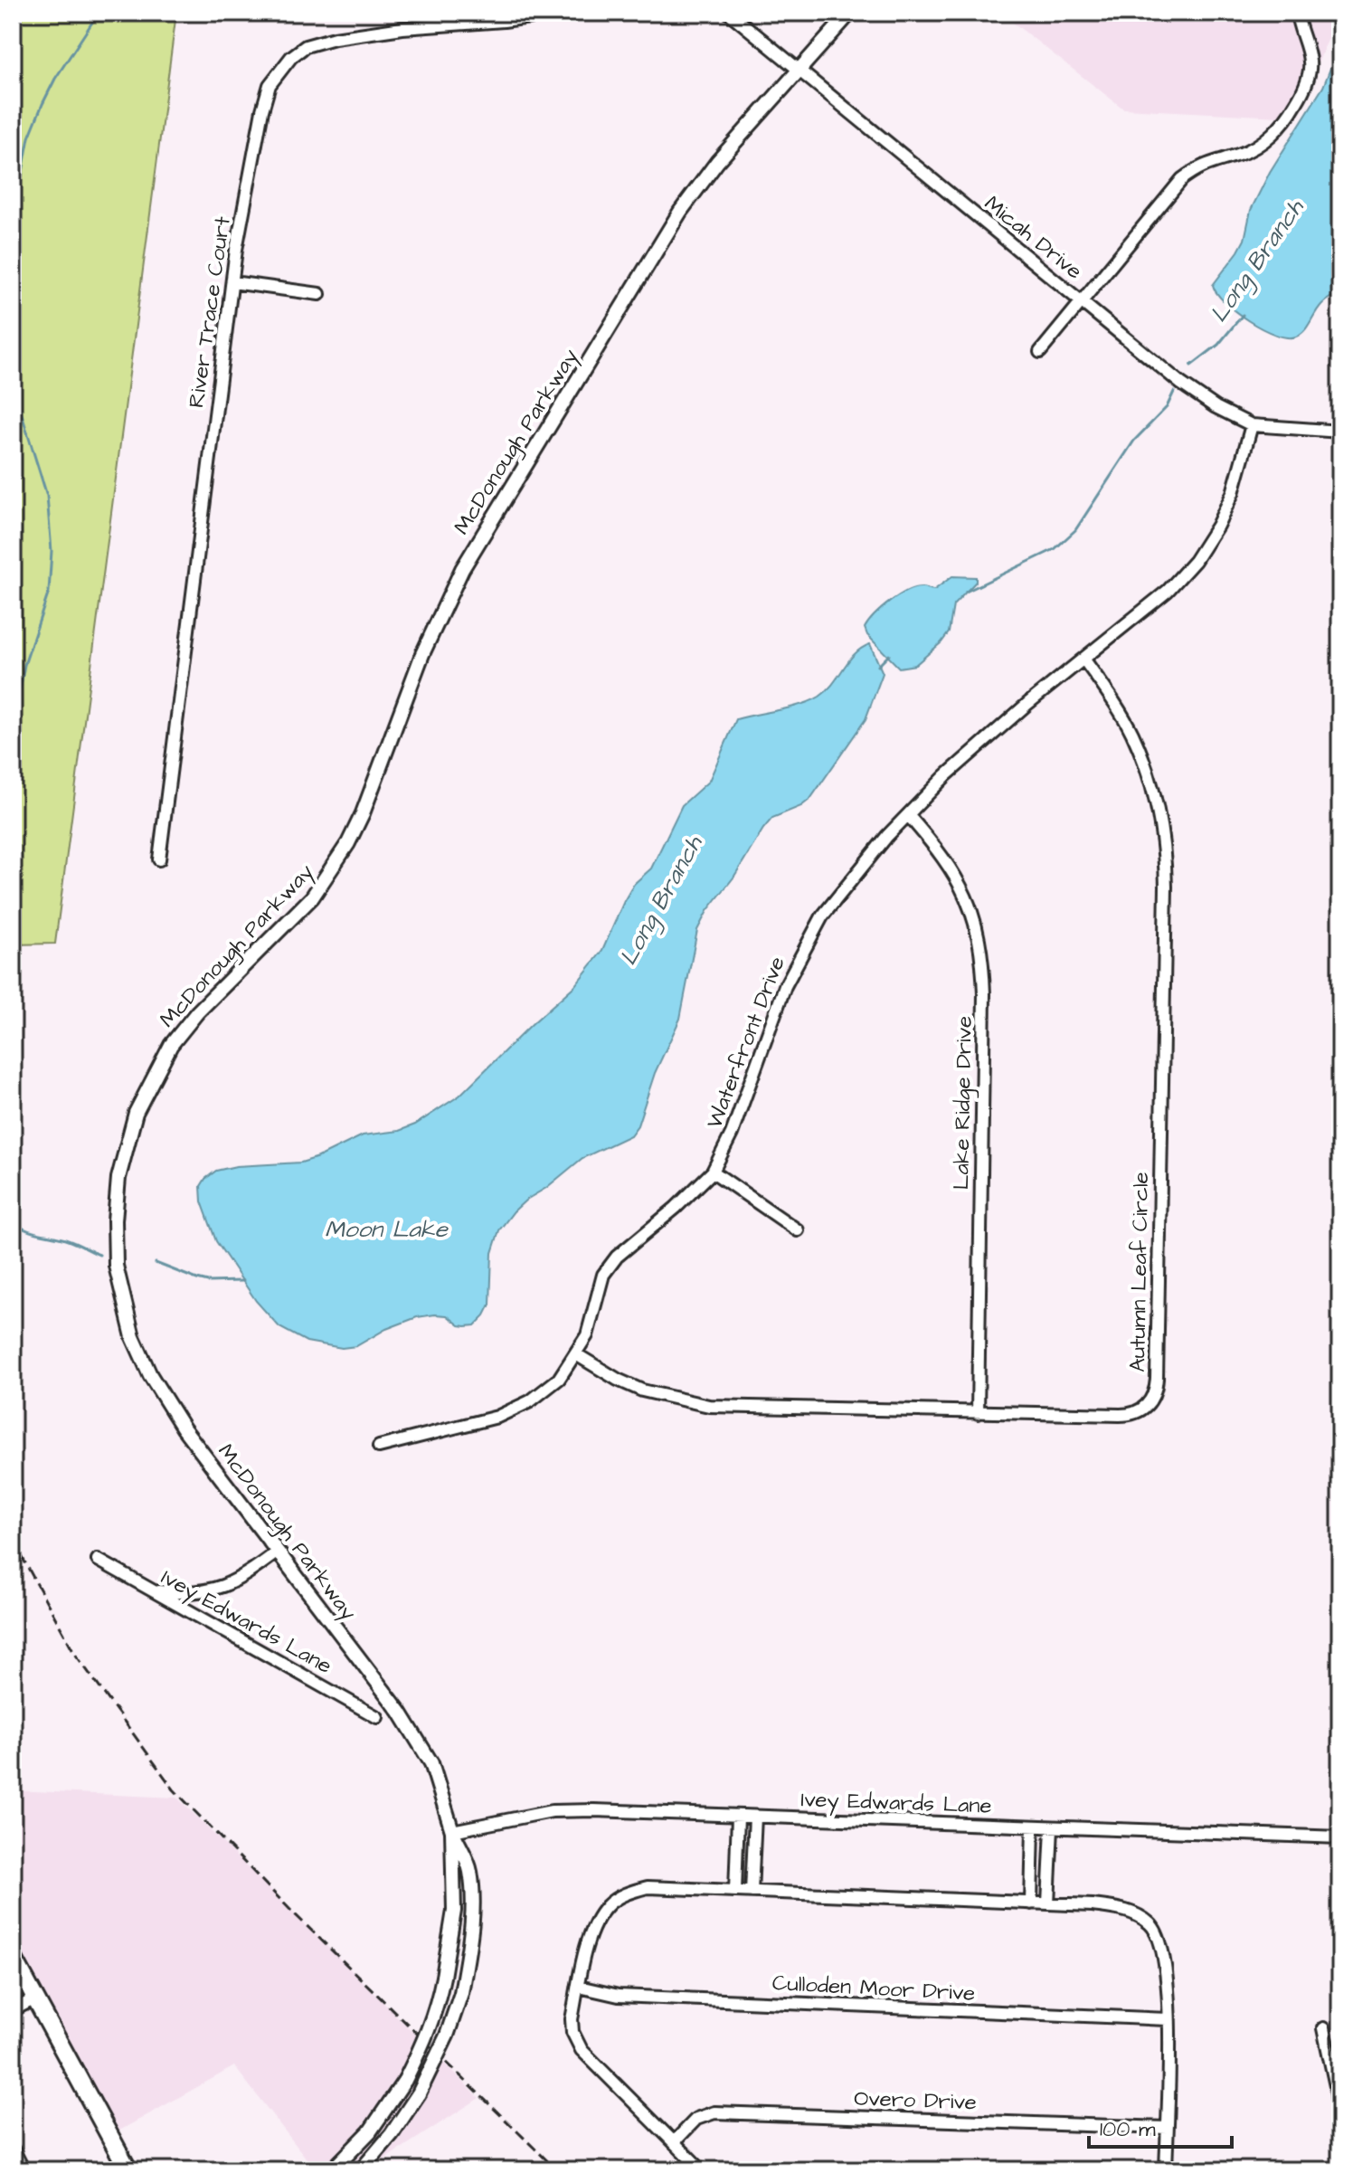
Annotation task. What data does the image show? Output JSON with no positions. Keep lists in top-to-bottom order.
{
  "streets": {
    "street": [
      "Micah Drive",
      "River Trace Court",
      "McDonough Parkway",
      "Waterfront Drive",
      "Lake Ridge Drive",
      "Autumn Leaf Circle",
      "Ivey Edwards Lane",
      "Culloden Moor Drive",
      "Overo Drive"
    ]
  },
  "crossings": [
    ["Micah Drive", "McDonough Parkway"],
    ["Micah Drive", "Waterfront Drive"],
    ["McDonough Parkway", "Ivey Edwards Lane"],
    ["Waterfront Drive", "Lake Ridge Drive"],
    ["Waterfront Drive", "Autumn Leaf Circle"],
    ["Lake Ridge Drive", "Autumn Leaf Circle"]
  ],
  "water": ["Long Branch", "Moon Lake"],
  "scale_bar": "100 m"
}
